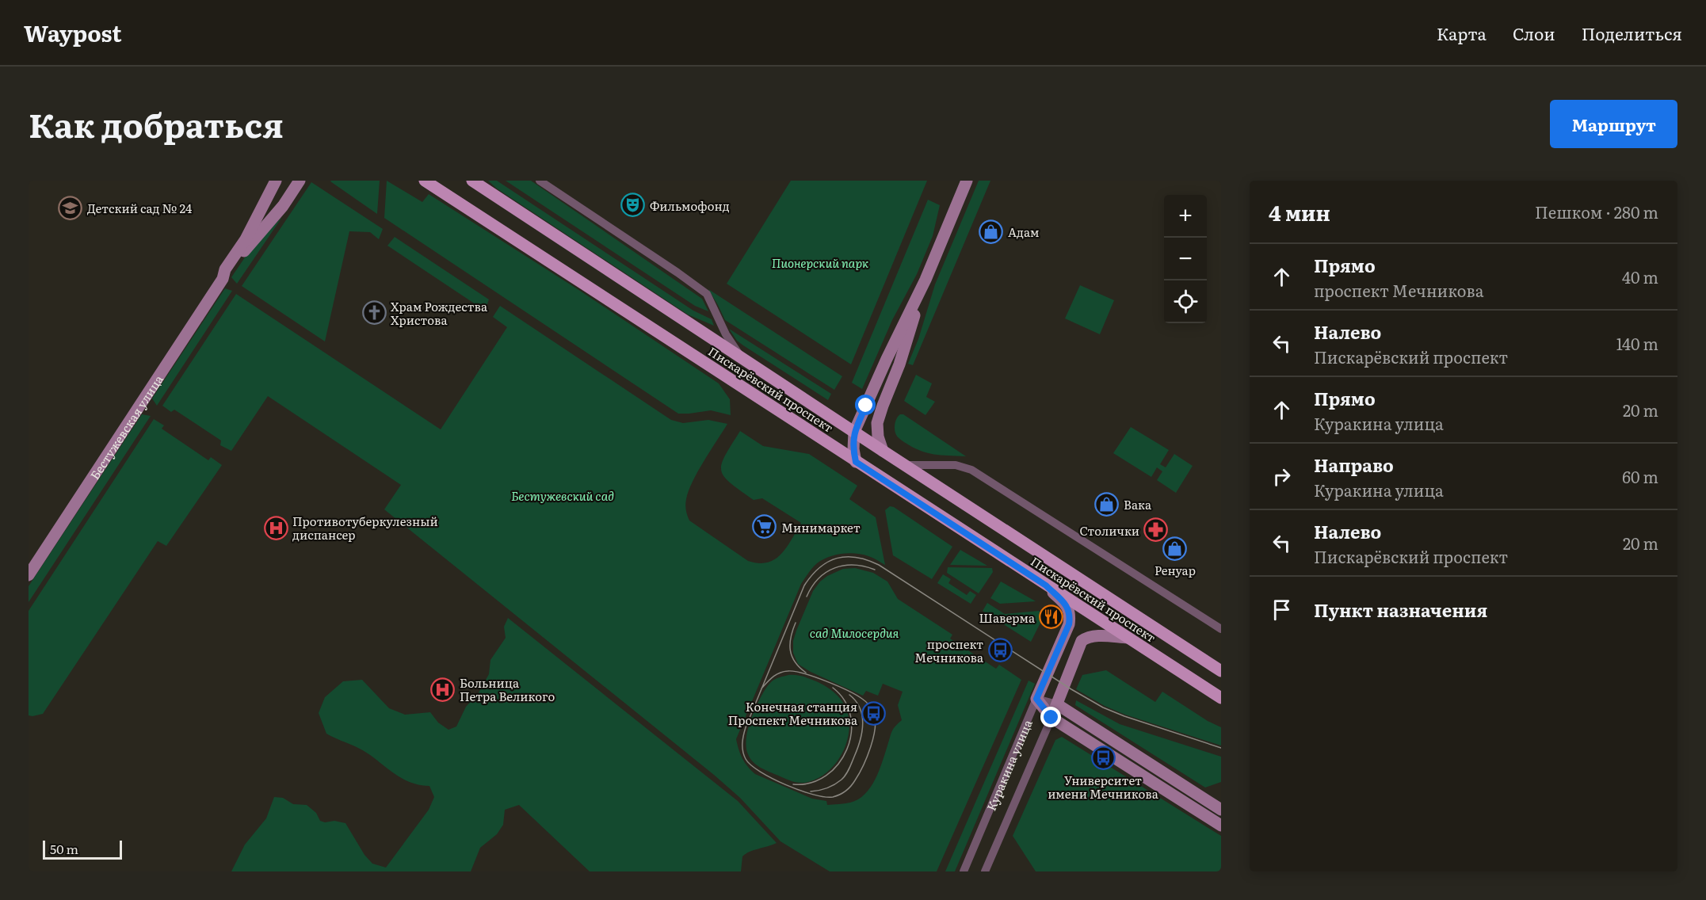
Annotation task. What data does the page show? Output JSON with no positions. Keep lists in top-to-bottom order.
{
  "streets": {
    "main road": ["Пискарёвский проспект"],
    "street": ["Бестужевская улица", "Куракина улица"]
  },
  "crossings": [
    ["Пискарёвский проспект", "Куракина улица"]
  ],
  "parks": ["Пионерский парк", "Бестужевский сад", "сад Милосердия"],
  "places": {
    "theatre": ["Фильмофонд"],
    "school or university": ["Детский сад № 24"],
    "shop": ["Адам", "Вака", "Ренуар"],
    "church": ["Храм Рождества Христова"],
    "supermarket": ["Минимаркет"],
    "hospital": ["Противотуберкулезный диспансер", "Больница Петра Великого"],
    "pharmacy": ["Столички"],
    "restaurant": ["Шаверма"],
    "bus stop": ["проспект Мечникова", "Конечная станция Проспект Мечникова", "Университет имени Мечникова"]
  },
  "scale_bar": "50 m",
  "page": {
    "header": "Waypost",
    "nav": ["Карта", "Слои", "Поделиться"],
    "title": "Как добраться",
    "buttons": "Маршрут",
    "heading": ["4 мин", "Пешком · 280 m"],
    "map_buttons": ["+", "−"],
    "list": [
      ["Прямо", "проспект Мечникова", "40 m"],
      ["Налево", "Пискарёвский проспект", "140 m"],
      ["Прямо", "Куракина улица", "20 m"],
      ["Направо", "Куракина улица", "60 m"],
      ["Налево", "Пискарёвский проспект", "20 m"],
      "Пункт назначения"
    ],
    "scale": "50 m"
  }
}
